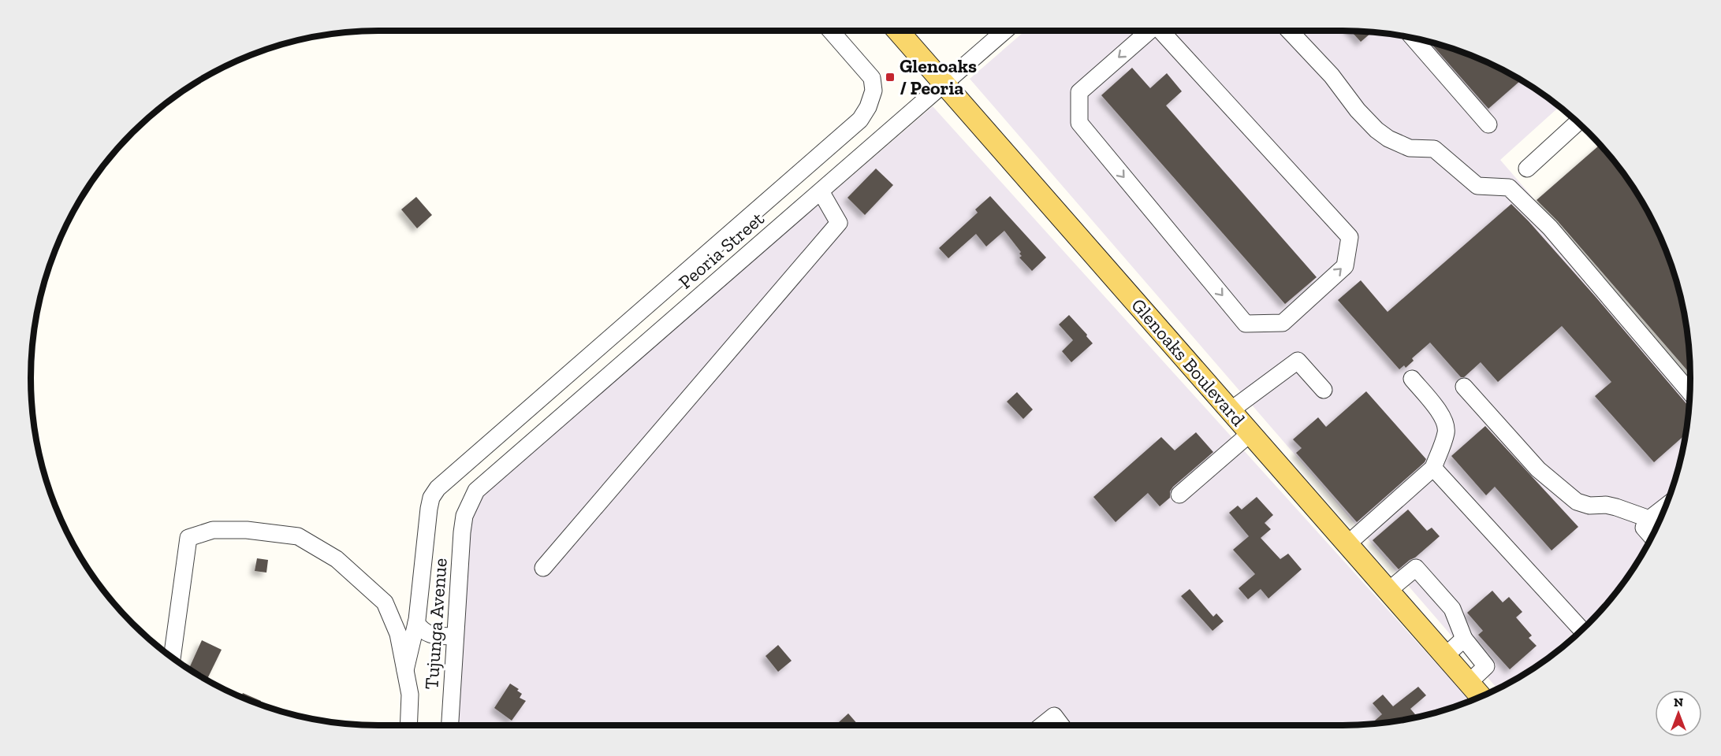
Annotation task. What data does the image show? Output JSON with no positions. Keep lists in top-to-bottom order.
{
  "streets": {
    "main road": ["Glenoaks Boulevard"],
    "street": ["Peoria Street", "Tujunga Avenue"]
  },
  "crossings": [
    ["Peoria Street", "Glenoaks Boulevard"],
    ["Peoria Street", "Tujunga Avenue"]
  ],
  "places": {
    "transit": ["Glenoaks / Peoria"]
  },
  "north": "top"
}
